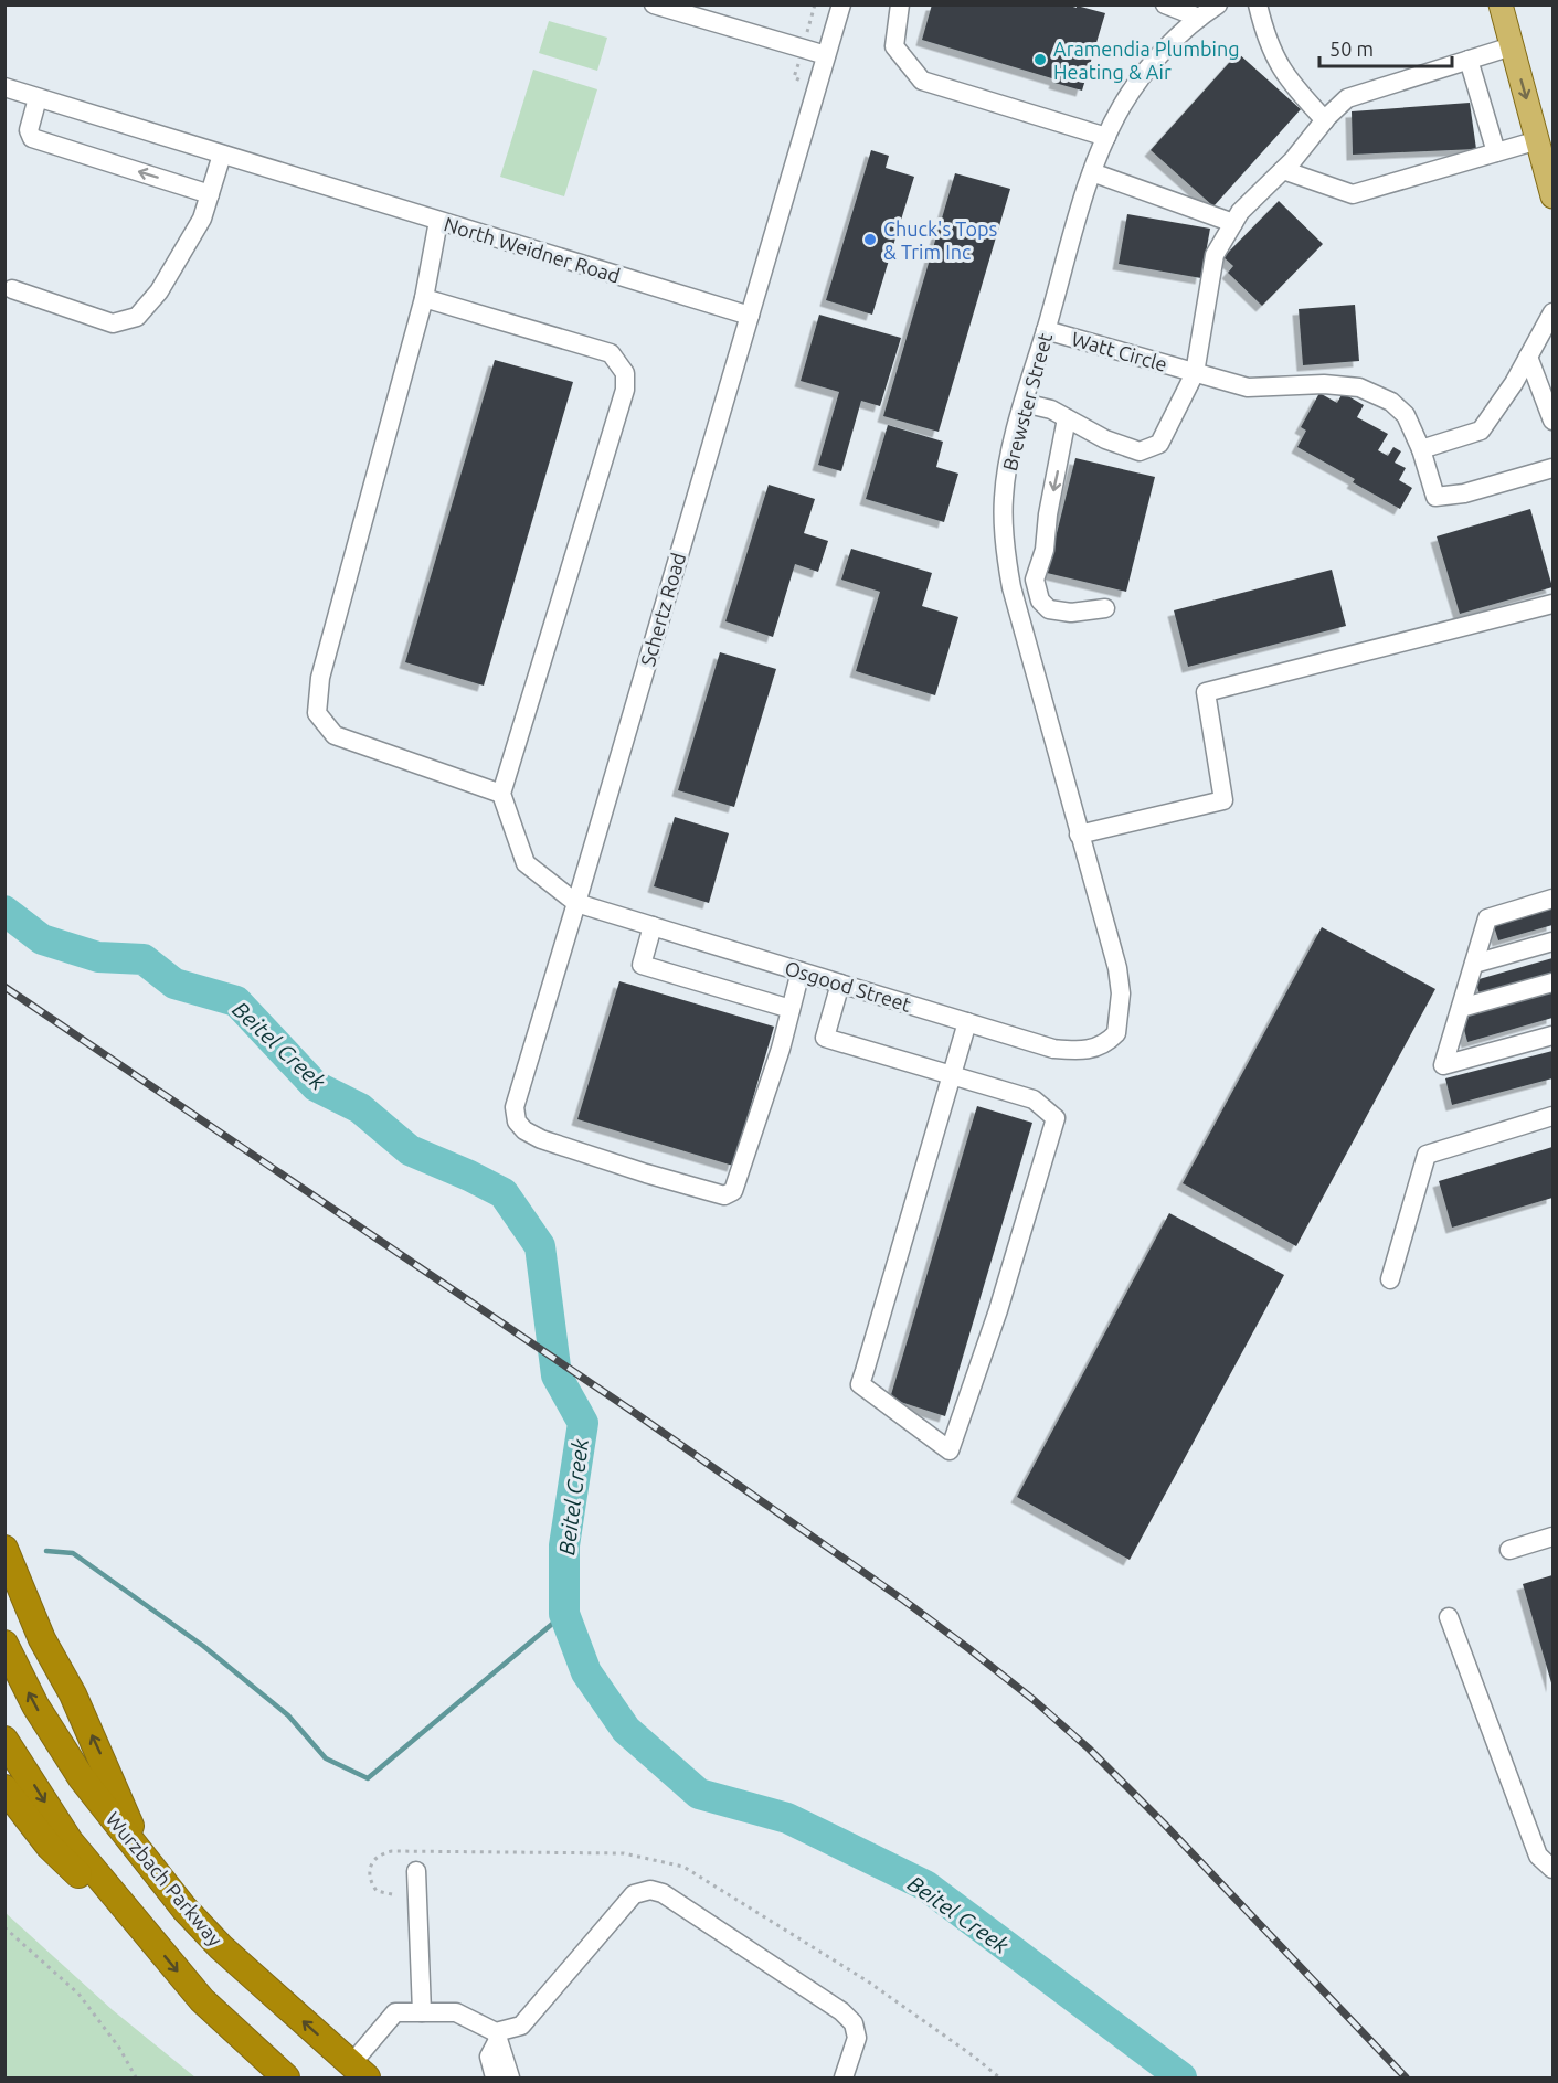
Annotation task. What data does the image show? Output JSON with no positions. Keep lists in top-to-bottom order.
{
  "streets": {
    "highway": ["Wurzbach Parkway"],
    "street": [
      "North Weidner Road",
      "Watt Circle",
      "Brewster Street",
      "Schertz Road",
      "Osgood Street"
    ]
  },
  "crossings": [
    ["North Weidner Road", "Schertz Road"],
    ["Watt Circle", "Brewster Street"],
    ["Brewster Street", "Osgood Street"],
    ["Schertz Road", "Osgood Street"]
  ],
  "water": ["Beitel Creek"],
  "places": ["Aramendia Plumbing Heating & Air", "Chuck's Tops & Trim Inc"],
  "scale_bar": "50 m"
}
